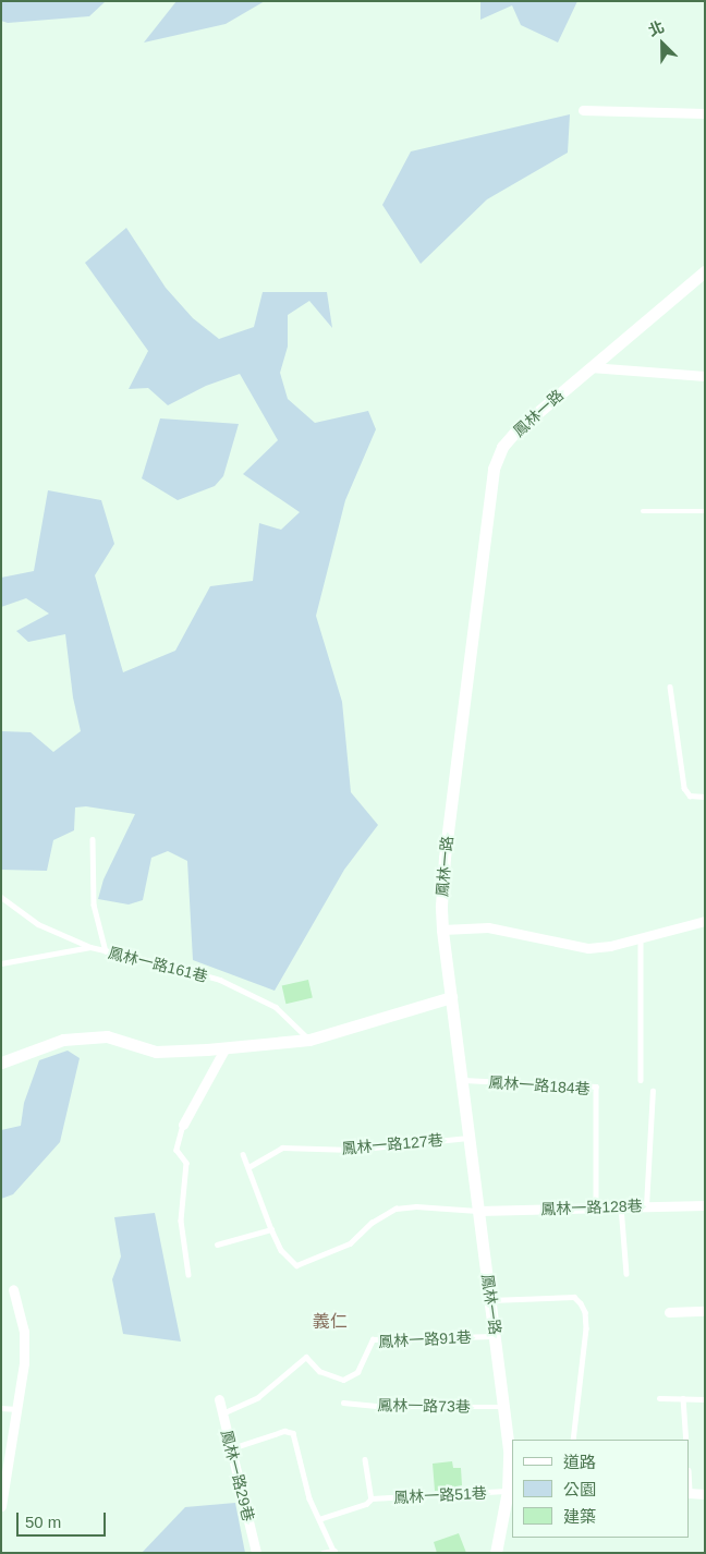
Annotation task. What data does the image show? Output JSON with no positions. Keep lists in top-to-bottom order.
{
  "streets": {
    "street": ["鳳林一路", "鳳林一路128巷", "鳳林一路29巷"],
    "lane": [
      "鳳林一路161巷",
      "鳳林一路184巷",
      "鳳林一路127巷",
      "鳳林一路91巷",
      "鳳林一路73巷",
      "鳳林一路51巷"
    ]
  },
  "crossings": [
    ["鳳林一路", "鳳林一路184巷"],
    ["鳳林一路", "鳳林一路127巷"],
    ["鳳林一路", "鳳林一路128巷"],
    ["鳳林一路", "鳳林一路91巷"],
    ["鳳林一路", "鳳林一路73巷"],
    ["鳳林一路", "鳳林一路51巷"],
    ["鳳林一路184巷", "鳳林一路128巷"],
    ["鳳林一路91巷", "鳳林一路29巷"]
  ],
  "districts": ["義仁"],
  "legend": ["道路", "公園", "建築"],
  "scale_bar": "50 m",
  "north": "top left"
}
